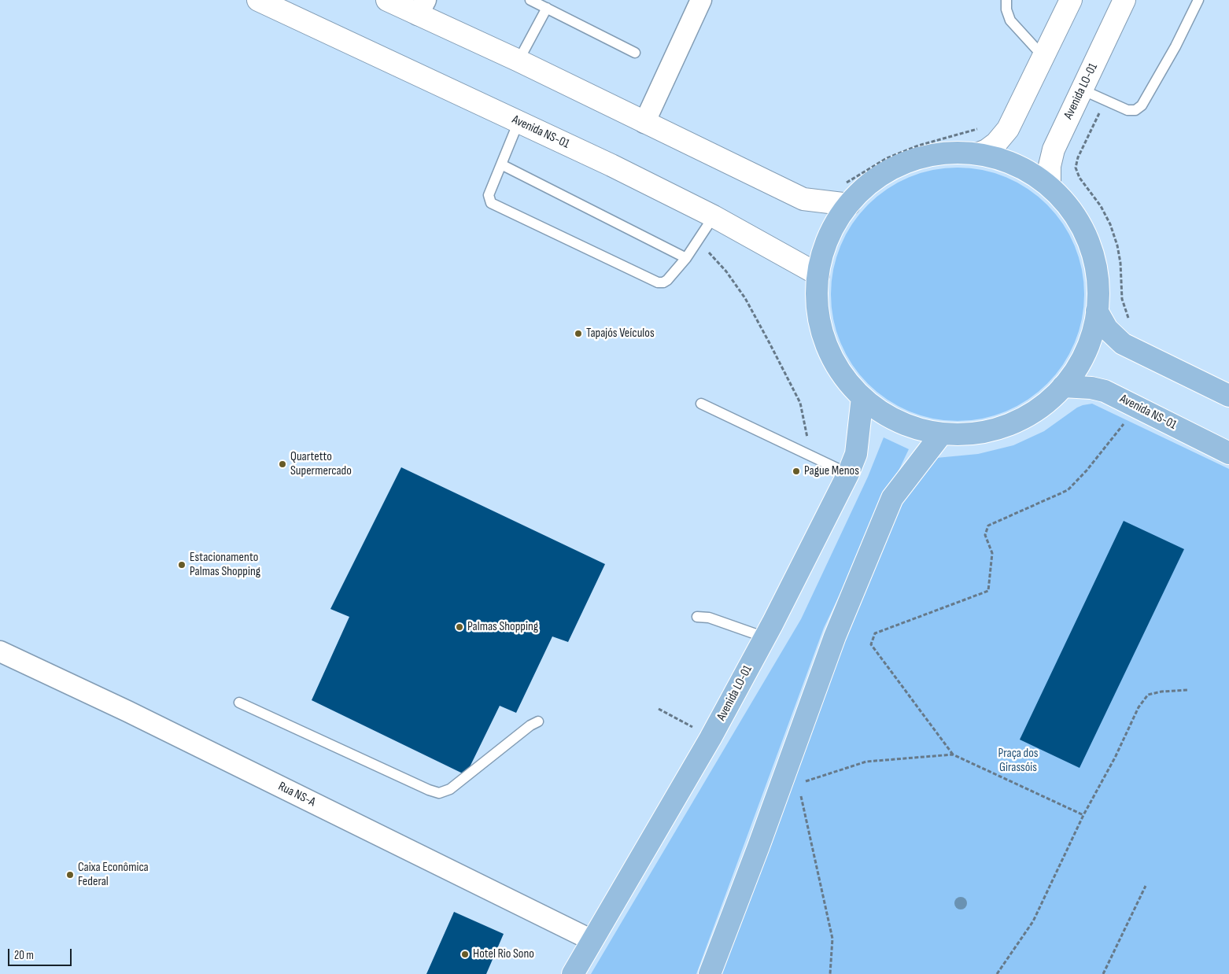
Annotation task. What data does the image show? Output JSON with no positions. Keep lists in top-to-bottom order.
{
  "streets": {
    "main road": ["Avenida LO-01", "Avenida NS-01"],
    "street": ["Rua NS-A"]
  },
  "crossings": [
    ["Avenida LO-01", "Rua NS-A"]
  ],
  "parks": ["Praça dos Girassóis"],
  "places": [
    "Tapajós Veículos",
    "Quartetto Supermercado",
    "Pague Menos",
    "Estacionamento Palmas Shopping",
    "Palmas Shopping",
    "Caixa Econômica Federal",
    "Hotel Rio Sono"
  ],
  "scale_bar": "20 m"
}
